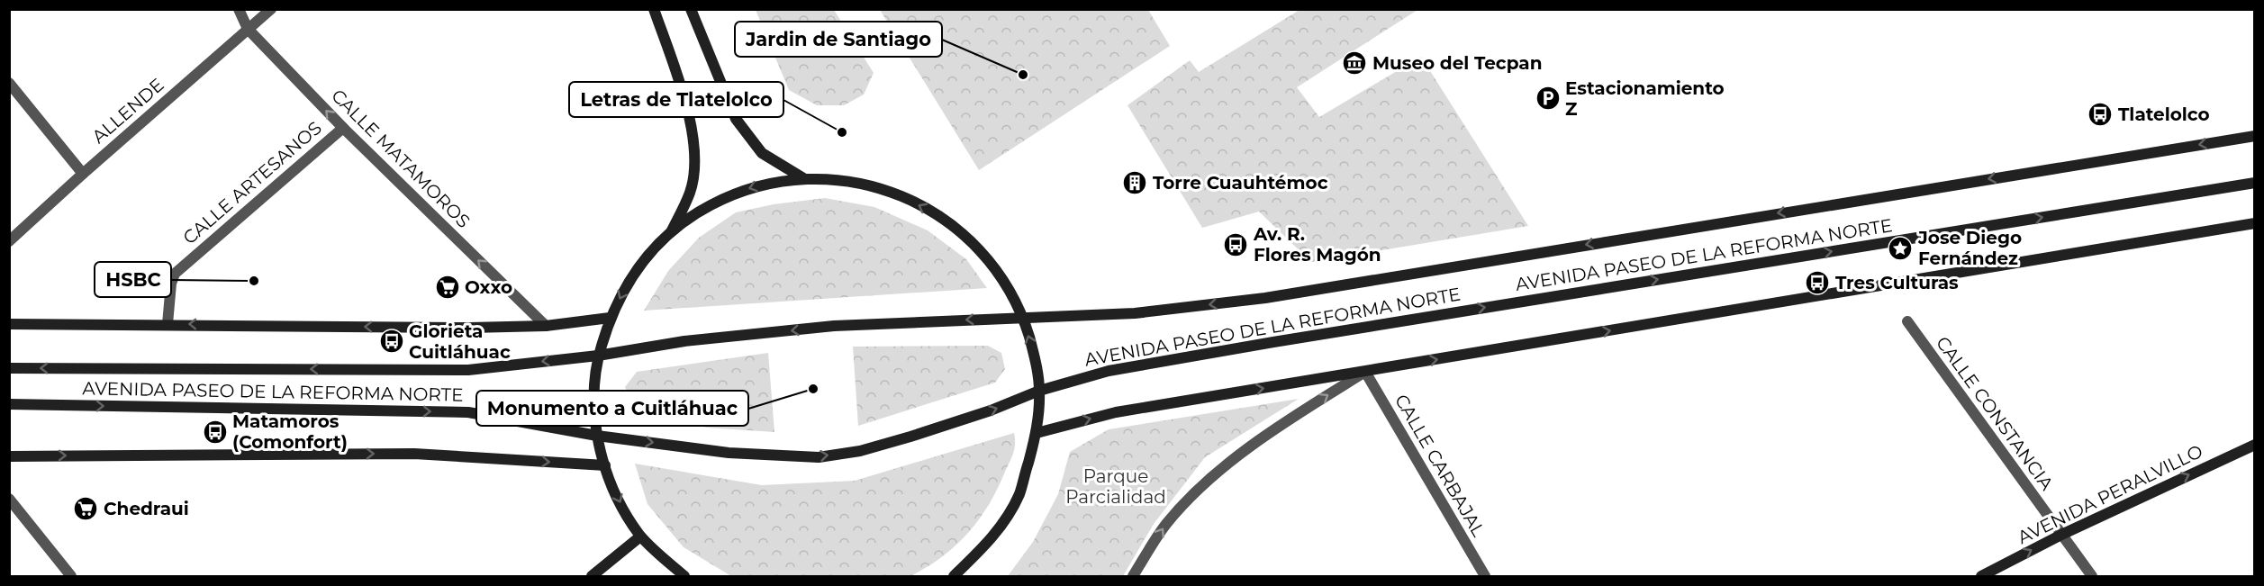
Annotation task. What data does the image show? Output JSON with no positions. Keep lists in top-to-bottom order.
{
  "streets": {
    "main road": ["AVENIDA PASEO DE LA REFORMA NORTE", "AVENIDA PERALVILLO"],
    "street": [
      "ALLENDE",
      "CALLE MATAMOROS",
      "CALLE ARTESANOS",
      "CALLE CONSTANCIA",
      "CALLE CARBAJAL"
    ]
  },
  "crossings": [
    ["ALLENDE", "CALLE MATAMOROS"],
    ["CALLE MATAMOROS", "CALLE ARTESANOS"],
    ["CALLE CONSTANCIA", "AVENIDA PERALVILLO"]
  ],
  "one_way": ["CALLE MATAMOROS", "AVENIDA PERALVILLO"],
  "parks": ["Parque Parcialidad"],
  "places": {
    "museum": ["Museo del Tecpan"],
    "other": [
      "Jardin de Santiago",
      "Letras de Tlatelolco",
      "HSBC",
      "Monumento a Cuitláhuac"
    ],
    "parking": ["Estacionamiento Z"],
    "bus stop": [
      "Tlatelolco",
      "Av. R. Flores Magón",
      "Tres Culturas",
      "Glorieta Cuitláhuac",
      "Matamoros (Comonfort)"
    ],
    "building": ["Torre Cuauhtémoc"],
    "place": ["Jose Diego Fernández"],
    "supermarket": ["Oxxo", "Chedraui"]
  }
}
